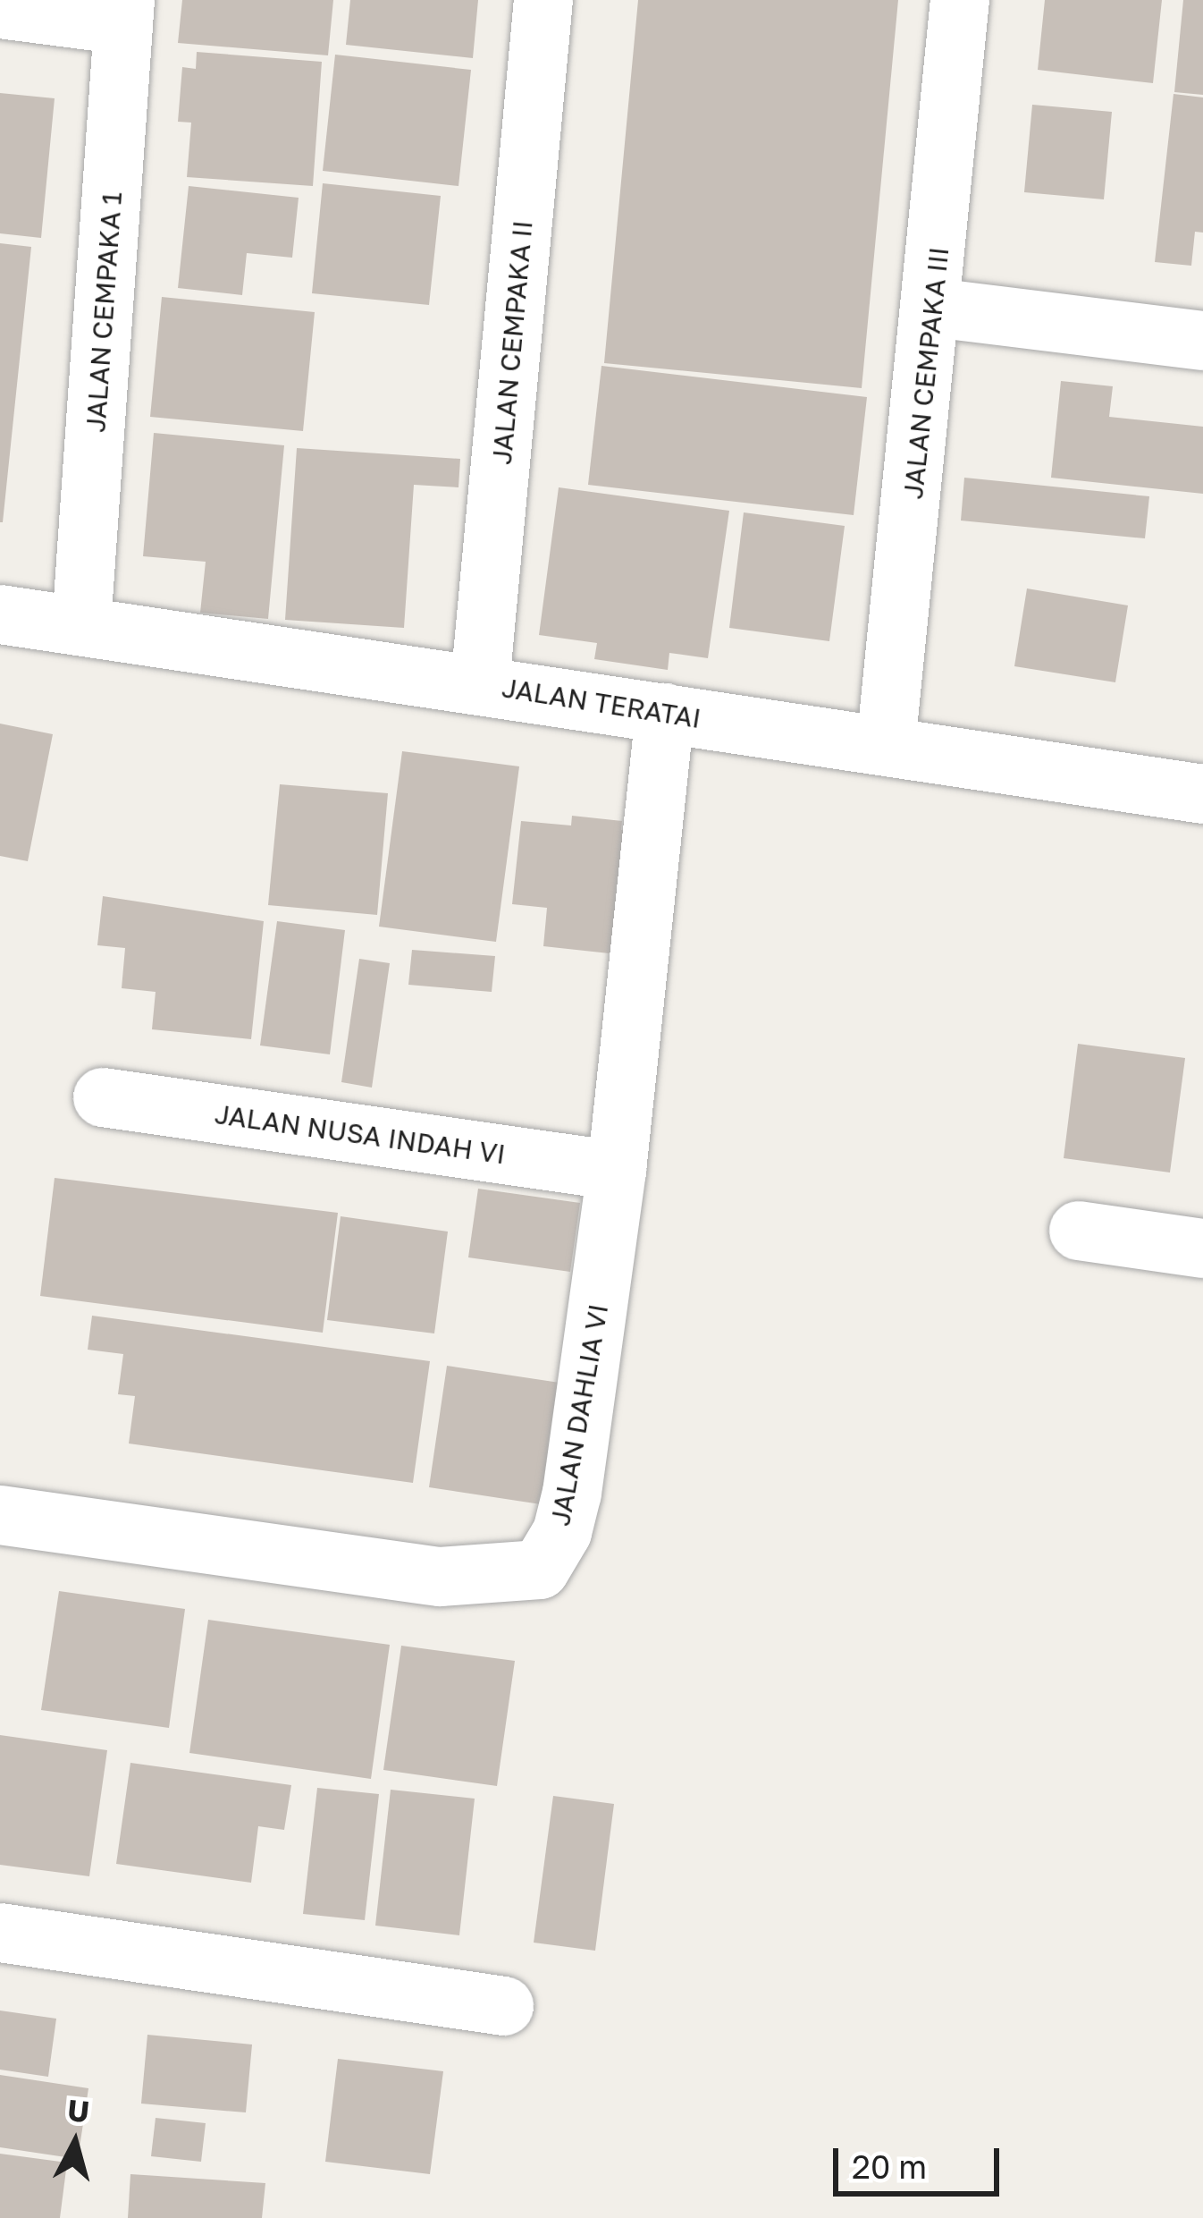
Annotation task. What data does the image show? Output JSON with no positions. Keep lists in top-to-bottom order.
{
  "streets": {
    "street": [
      "JALAN CEMPAKA 1",
      "JALAN CEMPAKA II",
      "JALAN CEMPAKA III",
      "JALAN TERATAI",
      "JALAN NUSA INDAH VI",
      "JALAN DAHLIA VI"
    ]
  },
  "crossings": [
    ["JALAN CEMPAKA 1", "JALAN TERATAI"],
    ["JALAN CEMPAKA II", "JALAN TERATAI"],
    ["JALAN CEMPAKA III", "JALAN TERATAI"],
    ["JALAN TERATAI", "JALAN DAHLIA VI"],
    ["JALAN NUSA INDAH VI", "JALAN DAHLIA VI"]
  ],
  "scale_bar": "20 m",
  "north": "top"
}
